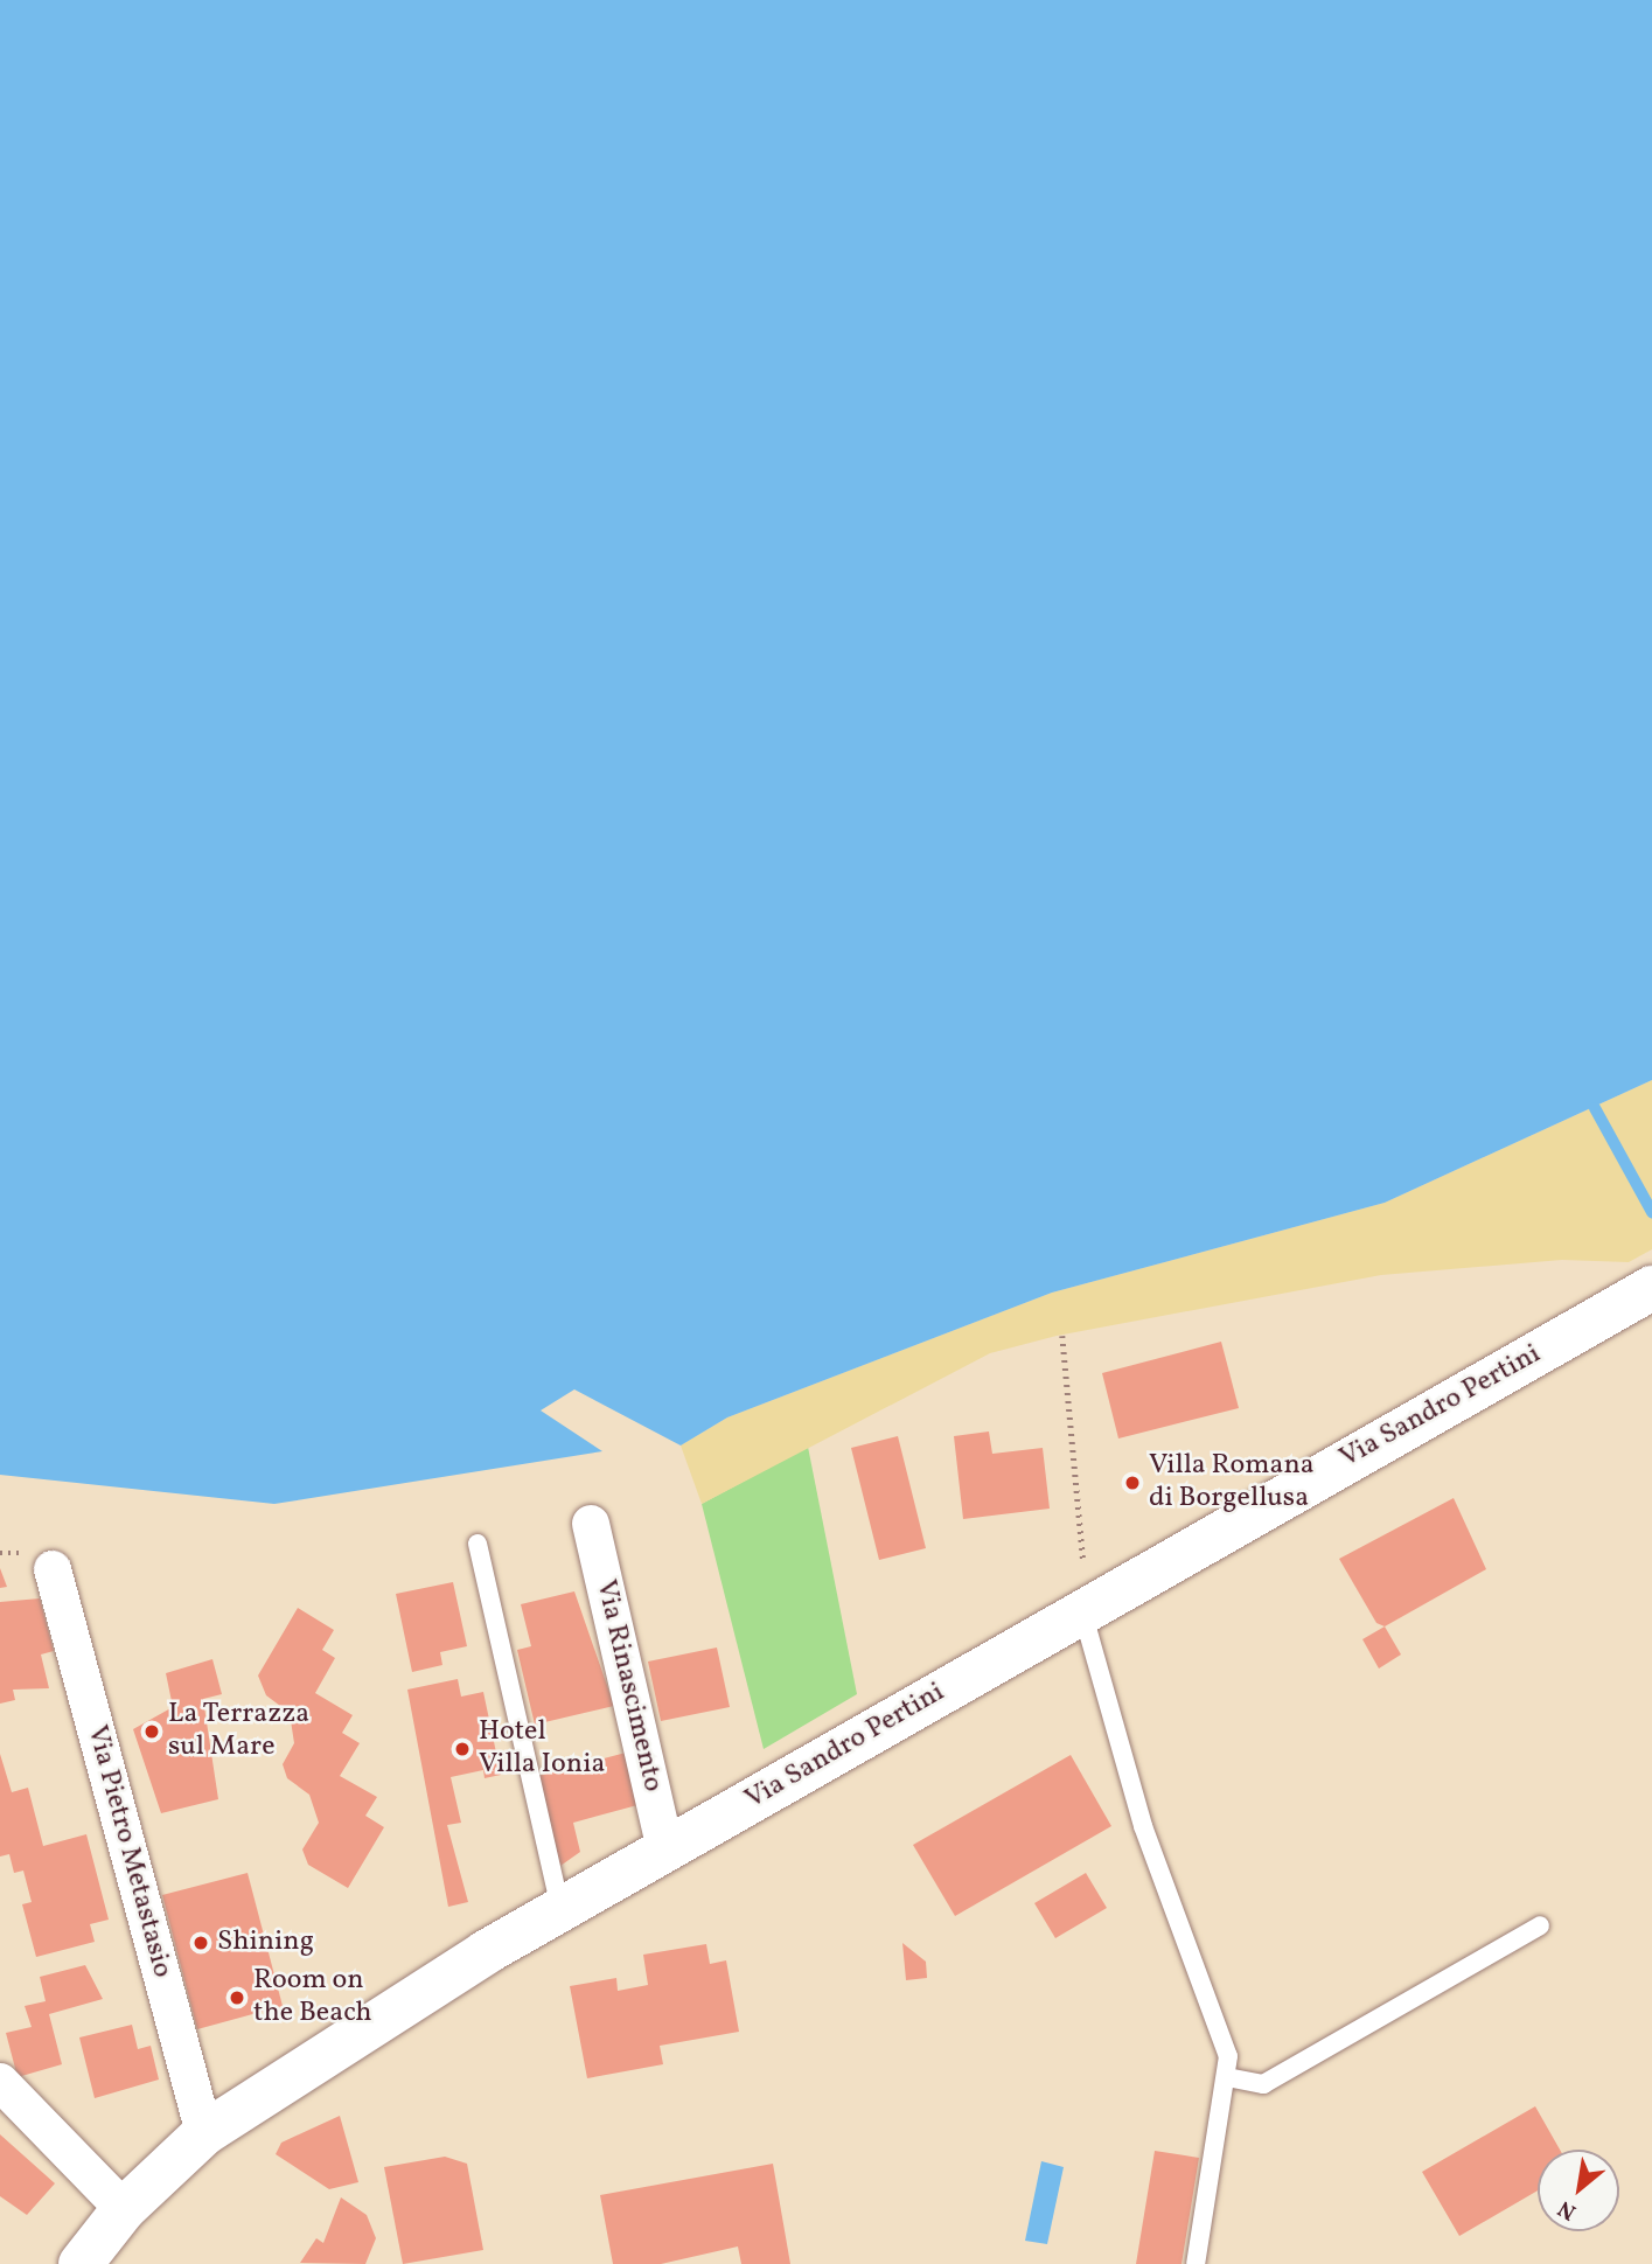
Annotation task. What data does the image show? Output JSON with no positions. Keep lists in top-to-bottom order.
{
  "streets": {
    "street": ["Via Sandro Pertini", "Via Rinascimento", "Via Pietro Metastasio"]
  },
  "crossings": [
    ["Via Sandro Pertini", "Via Rinascimento"],
    ["Via Sandro Pertini", "Via Pietro Metastasio"]
  ],
  "places": [
    "Villa Romana di Borgellusa",
    "La Terrazza sul Mare",
    "Hotel Villa Ionia",
    "Shining",
    "Room on the Beach"
  ],
  "north": "bottom left"
}
